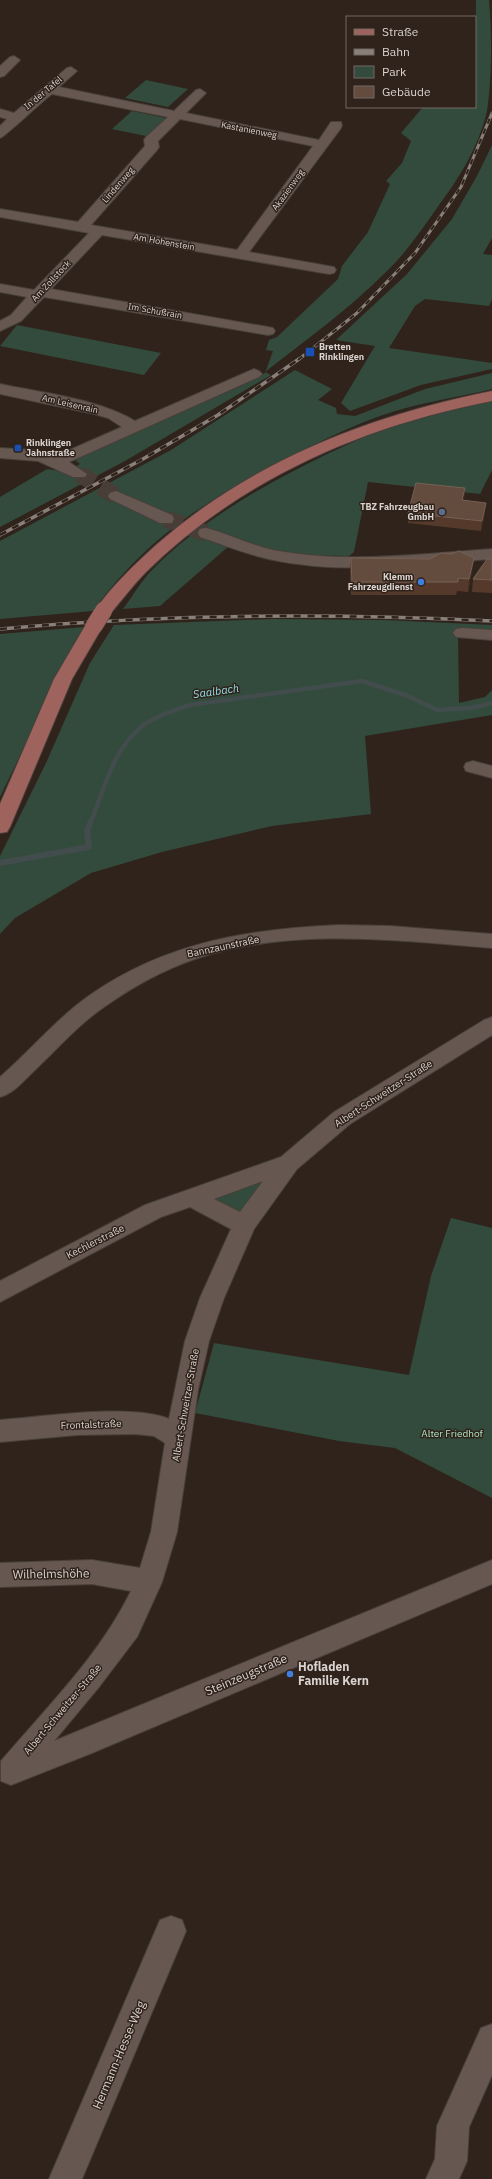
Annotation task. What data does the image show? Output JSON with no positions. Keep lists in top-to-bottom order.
{
  "streets": {
    "street": [
      "In der Tafel",
      "Kastanienweg",
      "Lindenweg",
      "Akazienweg",
      "Am Hohenstein",
      "Am Zollstock",
      "Im Schußrain",
      "Am Leisenrain",
      "Bannzaunstraße",
      "Albert-Schweitzer-Straße",
      "Kechlerstraße",
      "Frontalstraße",
      "Wilhelmshöhe",
      "Steinzeugstraße",
      "Hermann-Hesse-Weg"
    ]
  },
  "crossings": [
    ["In der Tafel", "Kastanienweg"],
    ["Kastanienweg", "Lindenweg"],
    ["Kastanienweg", "Akazienweg"],
    ["Lindenweg", "Am Hohenstein"],
    ["Akazienweg", "Am Hohenstein"],
    ["Am Hohenstein", "Am Zollstock"],
    ["Am Zollstock", "Im Schußrain"],
    ["Albert-Schweitzer-Straße", "Kechlerstraße"],
    ["Albert-Schweitzer-Straße", "Frontalstraße"],
    ["Albert-Schweitzer-Straße", "Wilhelmshöhe"],
    ["Albert-Schweitzer-Straße", "Steinzeugstraße"]
  ],
  "water": ["Saalbach"],
  "parks": ["Alter Friedhof"],
  "places": {
    "transit": ["Bretten Rinklingen", "Rinklingen Jahnstraße"],
    "other": ["TBZ Fahrzeugbau GmbH", "Klemm Fahrzeugdienst", "Hofladen Familie Kern"]
  },
  "legend": [
    "Straße",
    "Bahn",
    "Park",
    "Gebäude"
  ]
}
